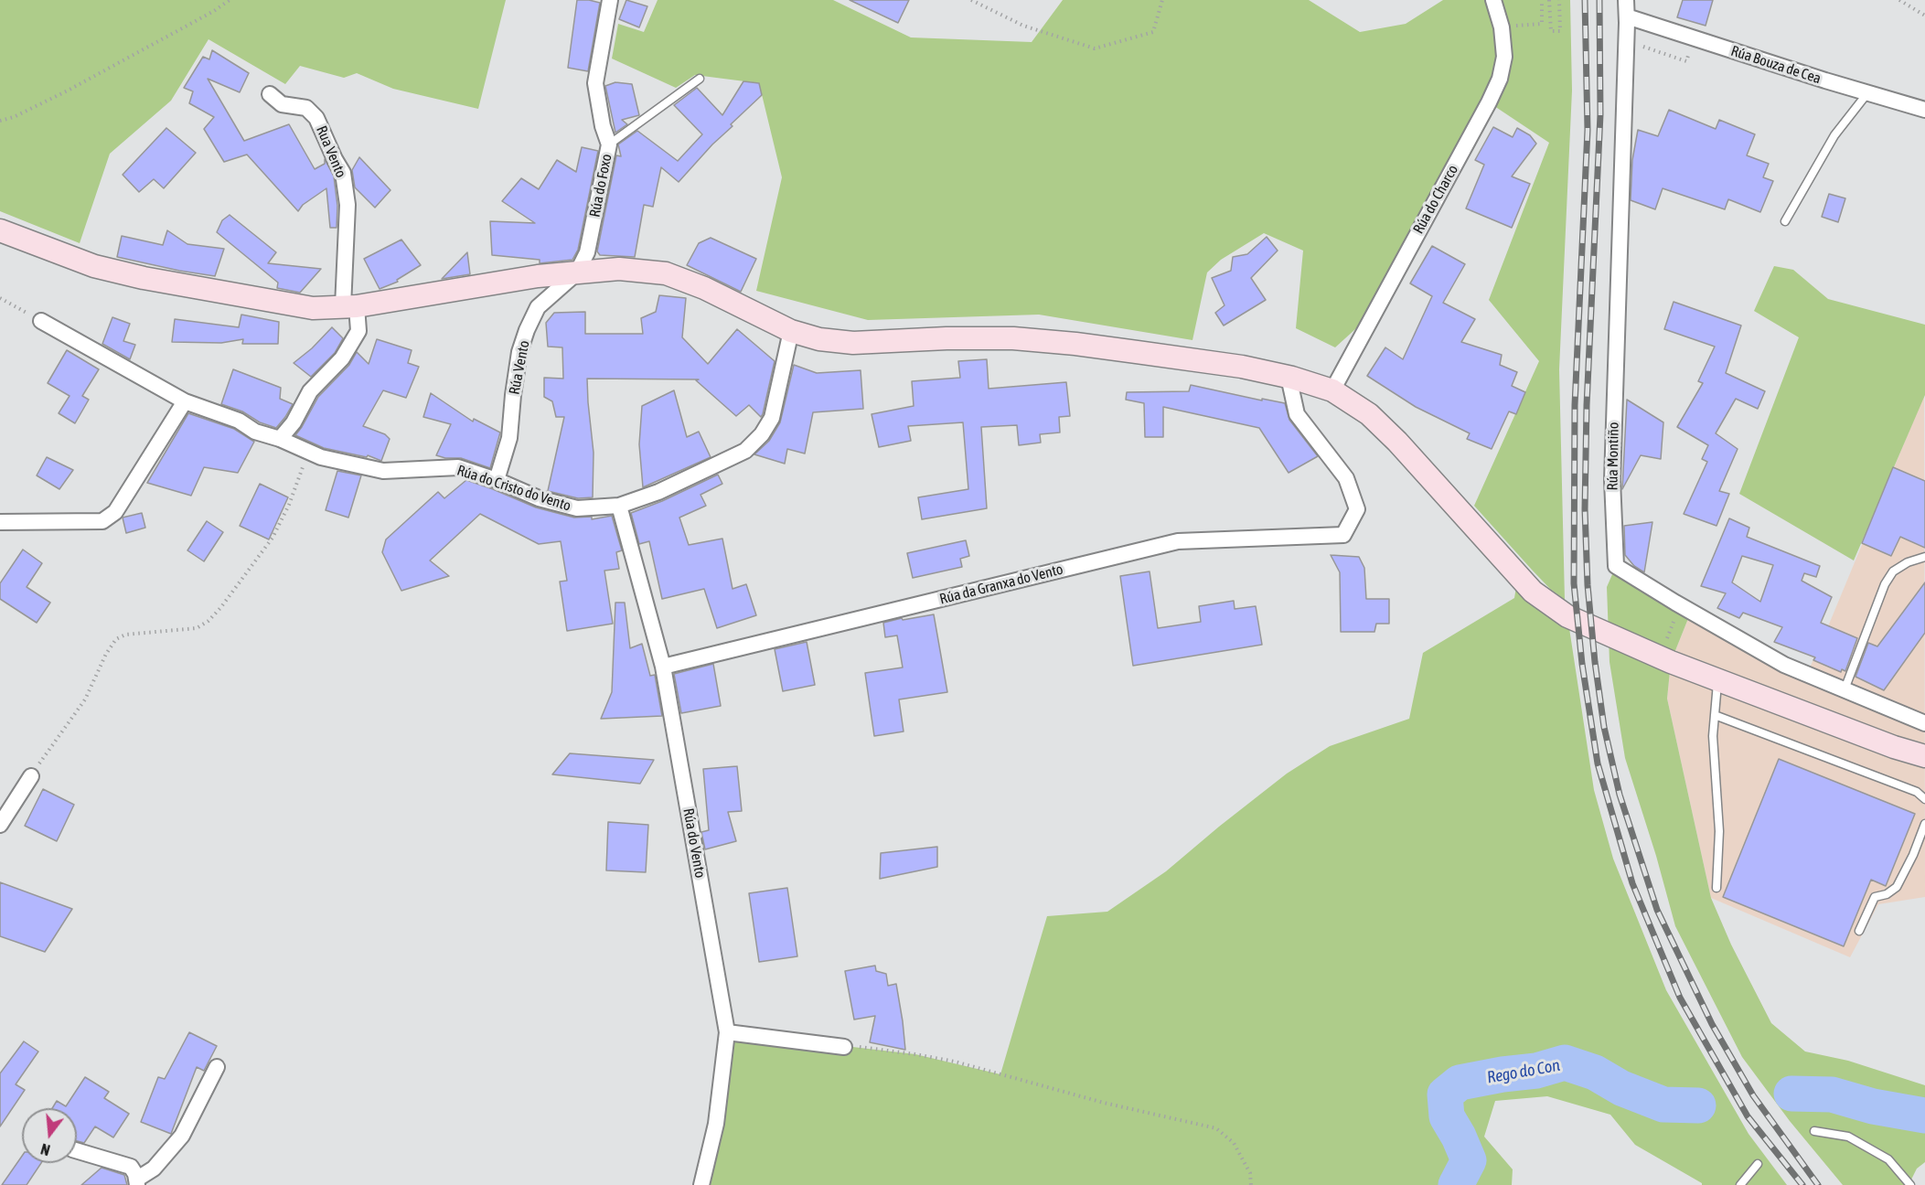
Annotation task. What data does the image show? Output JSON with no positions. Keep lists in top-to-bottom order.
{
  "streets": {
    "street": [
      "Rúa Bouza de Cea",
      "Rua Vento",
      "Rúa do Foxo",
      "Rúa do Charco",
      "Rúa Vento",
      "Rúa Montiño",
      "Rúa do Cristo do Vento",
      "Rúa da Granxa do Vento",
      "Rúa do Vento"
    ]
  },
  "crossings": [
    ["Rúa Bouza de Cea", "Rúa Montiño"],
    ["Rúa do Foxo", "Rúa Vento"],
    ["Rúa Vento", "Rúa do Cristo do Vento"],
    ["Rúa do Cristo do Vento", "Rúa do Vento"],
    ["Rúa da Granxa do Vento", "Rúa do Vento"]
  ],
  "water": ["Rego do Con"],
  "north": "bottom"
}
